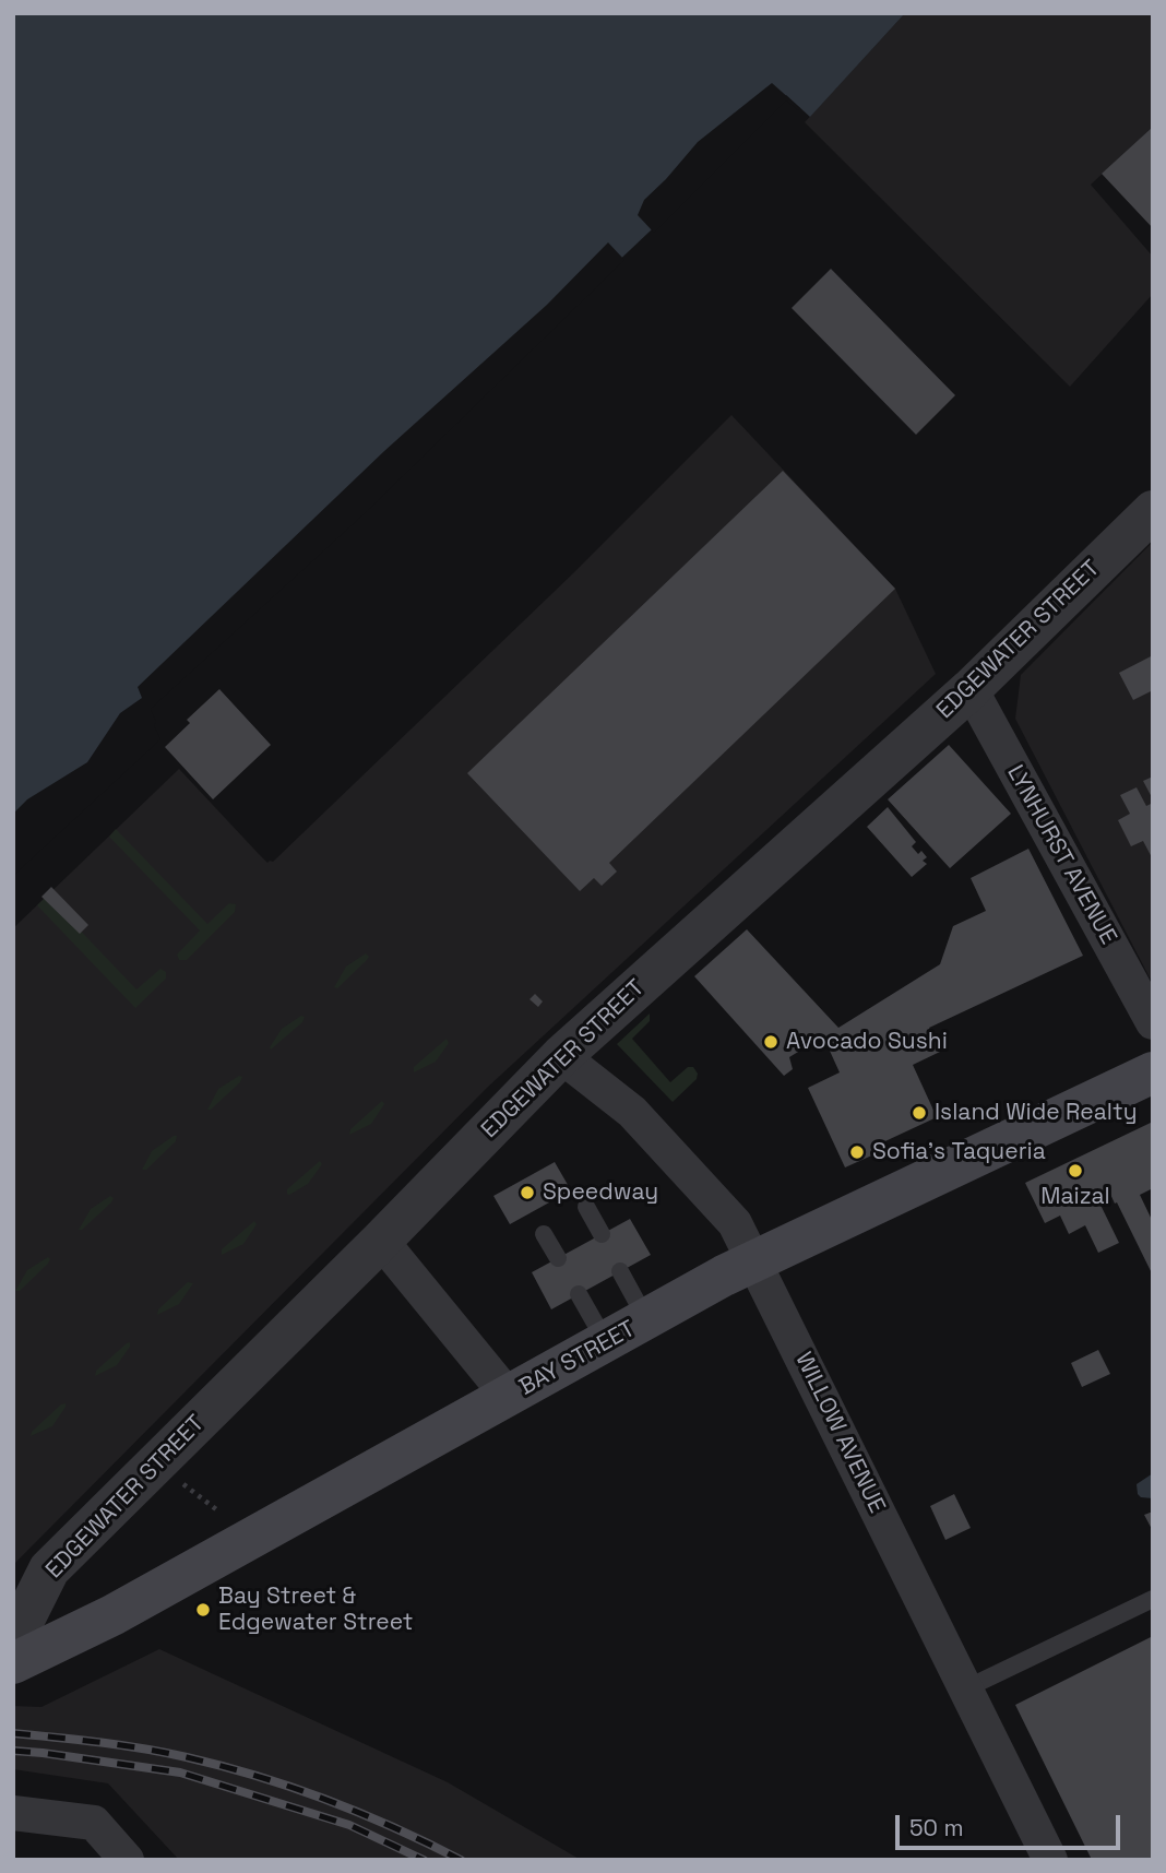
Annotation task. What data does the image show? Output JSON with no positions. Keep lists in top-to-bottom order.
{
  "streets": {
    "main road": ["BAY STREET"],
    "street": ["EDGEWATER STREET", "LYNHURST AVENUE", "WILLOW AVENUE"]
  },
  "crossings": [
    ["EDGEWATER STREET", "LYNHURST AVENUE"],
    ["EDGEWATER STREET", "WILLOW AVENUE"],
    ["BAY STREET", "WILLOW AVENUE"]
  ],
  "places": [
    "Avocado Sushi",
    "Island Wide Realty",
    "Sofia's Taqueria",
    "Maizal",
    "Speedway",
    "Bay Street & Edgewater Street"
  ],
  "scale_bar": "50 m"
}
